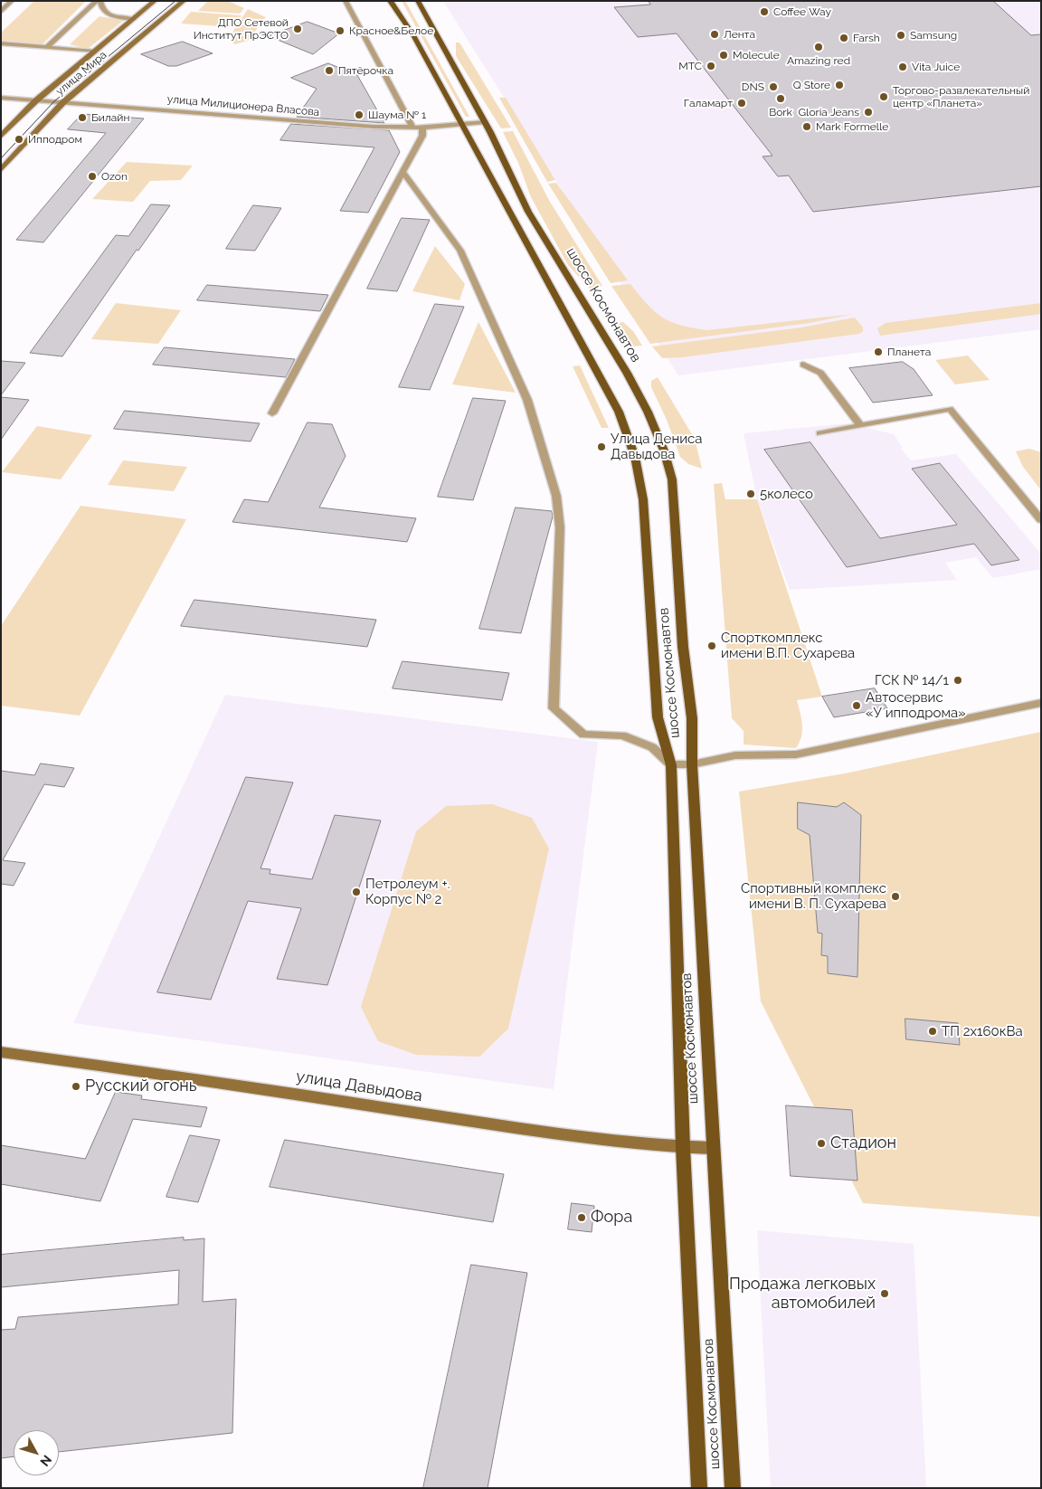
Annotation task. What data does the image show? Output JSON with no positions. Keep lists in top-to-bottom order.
{
  "streets": {
    "main road": ["улица Мира", "шоссе Космонавтов", "улица Давыдова"],
    "street": ["улица Милиционера Власова"]
  },
  "crossings": [
    ["улица Мира", "улица Милиционера Власова"],
    ["улица Милиционера Власова", "шоссе Космонавтов"],
    ["шоссе Космонавтов", "улица Давыдова"]
  ],
  "places": [
    "Coffee Way",
    "ДПО Сетевой Институт ПрЭСТО",
    "Красное&Белое",
    "Лента",
    "Samsung",
    "Farsh",
    "Amazing red",
    "Molecule",
    "МТС",
    "Vita Juice",
    "Пятёрочка",
    "Q Store",
    "DNS",
    "Торгово-развлекательный центр «Планета»",
    "Bork",
    "Галамарт",
    "Gloria Jeans",
    "Шаума № 1",
    "Билайн",
    "Mark Formelle",
    "Ипподром",
    "Ozon",
    "Планета",
    "Улица Дениса Давыдова",
    "5колесо",
    "Спорткомплекс имени В.П. Сухарева",
    "ГСК № 14/1",
    "Автосервис «У ипподрома»",
    "Петролеум +. Корпус № 2",
    "Спортивный комплекс имени В. П. Сухарева",
    "ТП 2х160кВа",
    "Русский огонь",
    "Стадион",
    "Фора",
    "Продажа легковых автомобилей"
  ],
  "north": "bottom right"
}
